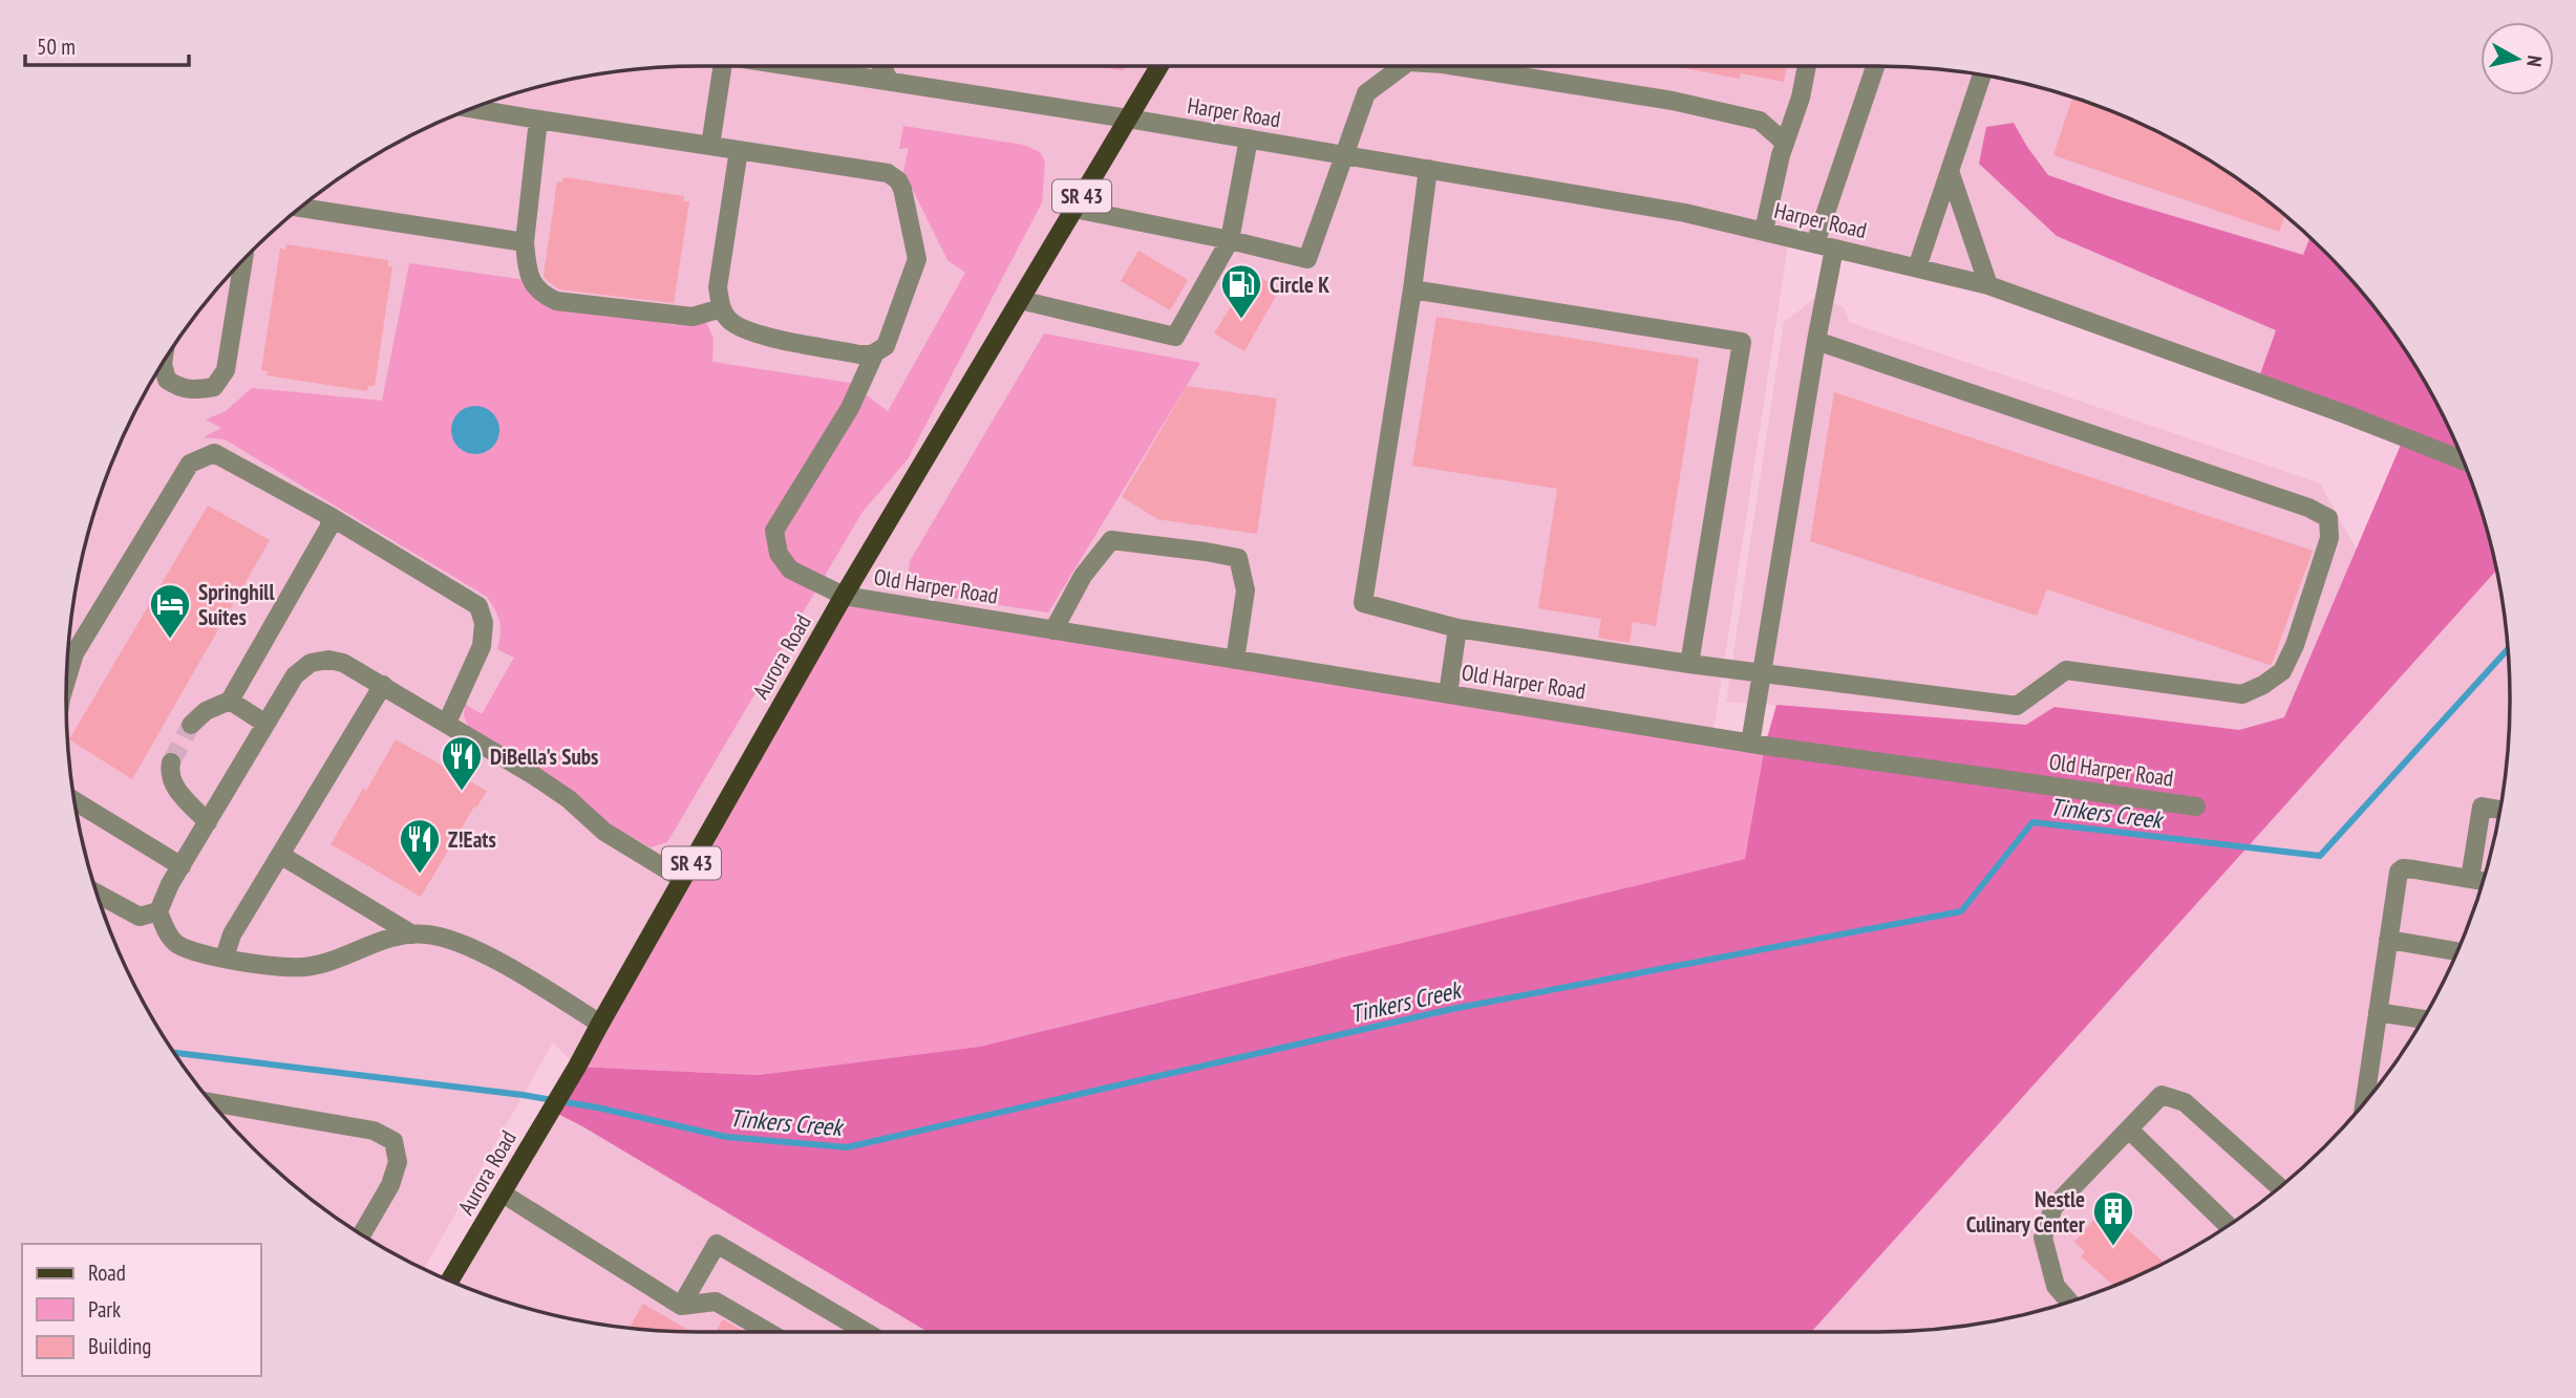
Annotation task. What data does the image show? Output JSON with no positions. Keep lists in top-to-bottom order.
{
  "streets": {
    "main road": ["SR 43", "Aurora Road"],
    "street": ["Harper Road", "Old Harper Road"]
  },
  "crossings": [
    ["Harper Road", "Aurora Road"],
    ["Old Harper Road", "Aurora Road"]
  ],
  "water": ["Tinkers Creek"],
  "places": {
    "fuel station": ["Circle K"],
    "hotel": ["Springhill Suites"],
    "restaurant": ["DiBella's Subs", "Z!Eats"],
    "building": ["Nestle Culinary Center"]
  },
  "legend": ["Road", "Park", "Building"],
  "scale_bar": "50 m",
  "north": "right"
}
